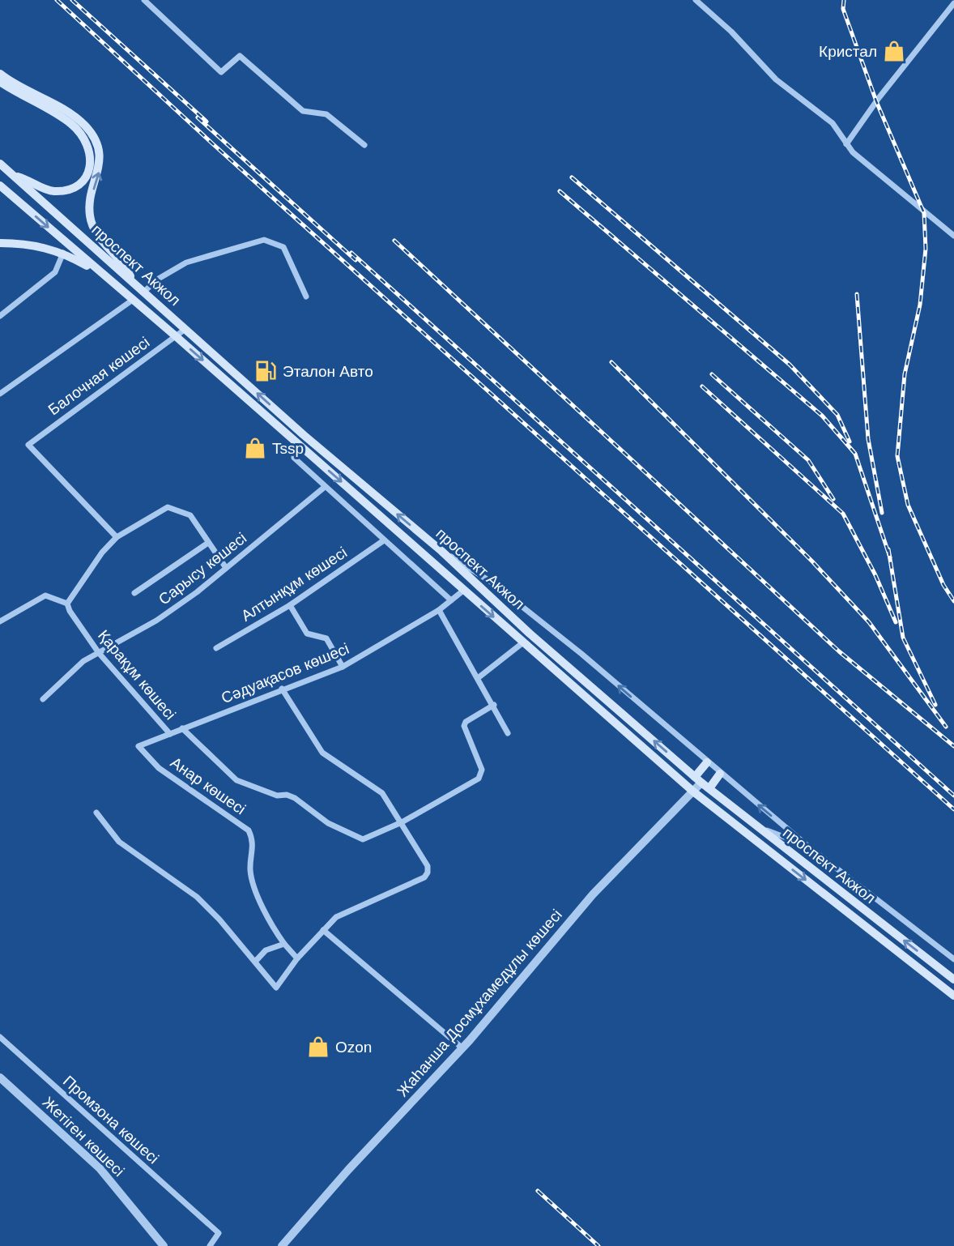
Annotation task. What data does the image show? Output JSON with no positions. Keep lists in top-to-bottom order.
{
  "streets": {
    "main road": ["проспект Акжол"],
    "street": [
      "Балочная көшесі",
      "Сарысу көшесі",
      "Алтынқұм көшесі",
      "Сәдуақасов көшесі",
      "Қарақұм көшесі",
      "Анар көшесі",
      "Жаһанша Досмұхамедұлы көшесі",
      "Промзона көшесі",
      "Жетіген көшесі"
    ]
  },
  "crossings": [
    ["проспект Акжол", "Балочная көшесі"],
    ["проспект Акжол", "Сәдуақасов көшесі"],
    ["проспект Акжол", "Жаһанша Досмұхамедұлы көшесі"],
    ["Сарысу көшесі", "Қарақұм көшесі"],
    ["Сәдуақасов көшесі", "Қарақұм көшесі"],
    ["Сәдуақасов көшесі", "Анар көшесі"]
  ],
  "places": {
    "shop": ["Кристал", "Tssp", "Ozon"],
    "fuel station": ["Эталон Авто"]
  }
}
